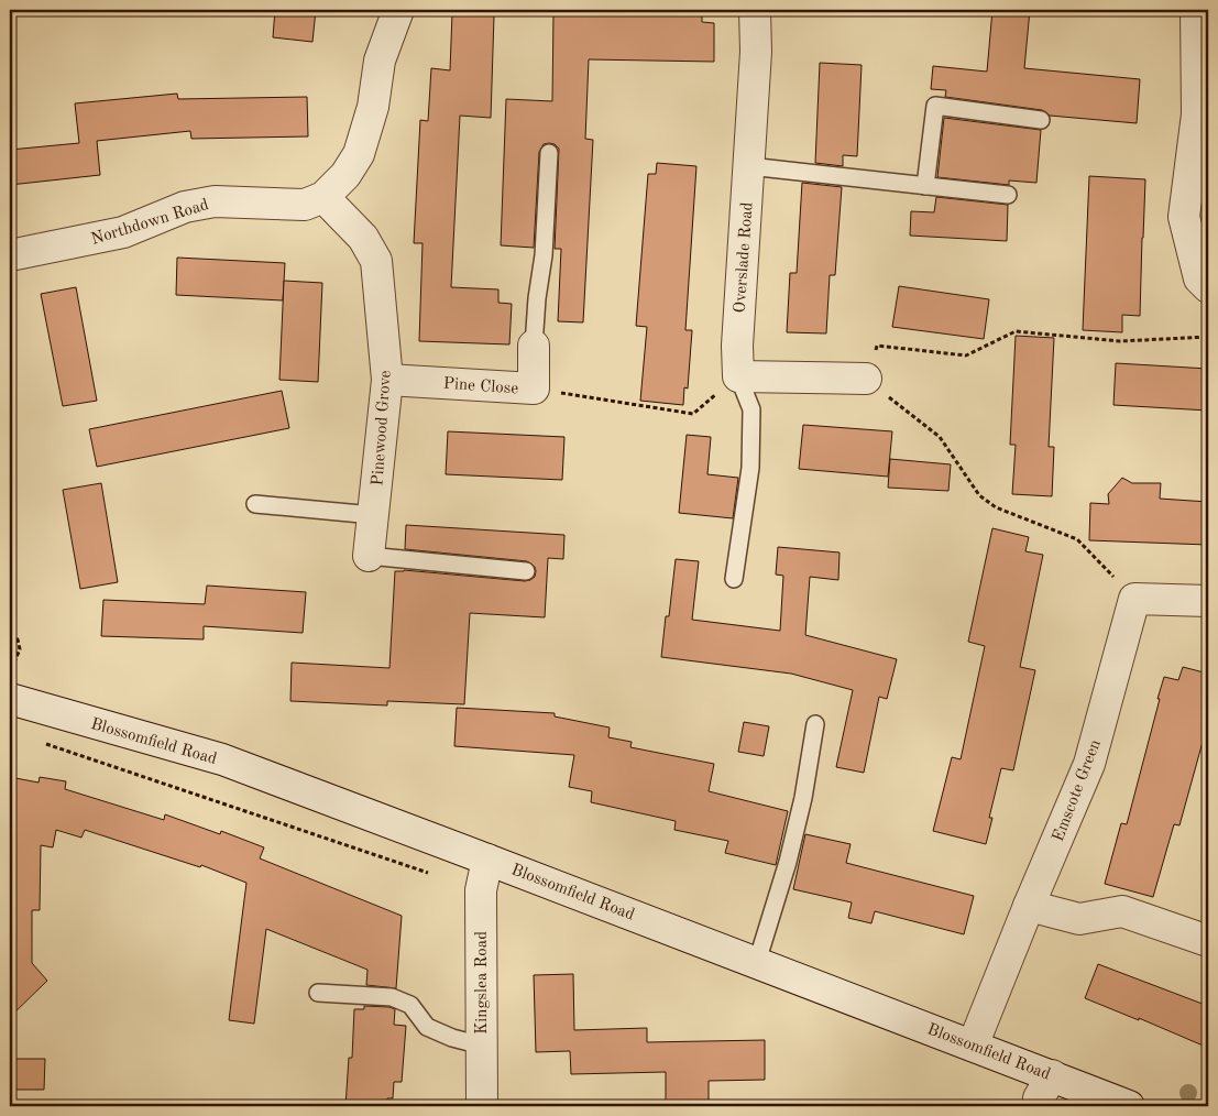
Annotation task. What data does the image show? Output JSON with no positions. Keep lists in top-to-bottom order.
{
  "streets": {
    "street": [
      "Northdown Road",
      "Overslade Road",
      "Pine Close",
      "Pinewood Grove",
      "Blossomfield Road",
      "Emscote Green",
      "Kingslea Road"
    ]
  },
  "crossings": [
    ["Northdown Road", "Pinewood Grove"],
    ["Pine Close", "Pinewood Grove"],
    ["Blossomfield Road", "Emscote Green"],
    ["Blossomfield Road", "Kingslea Road"]
  ]
}
